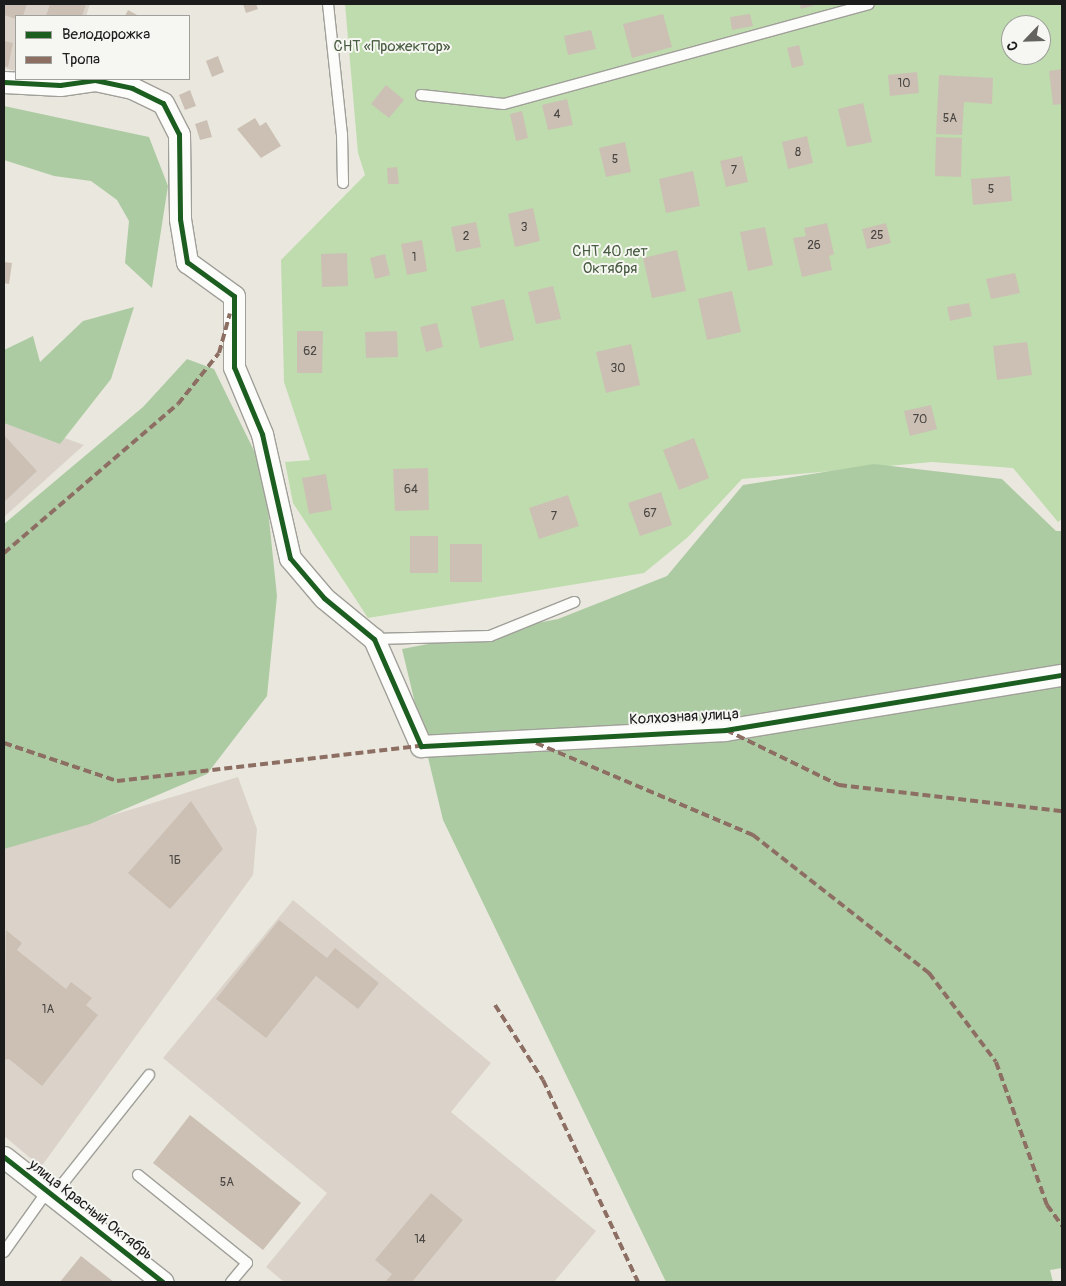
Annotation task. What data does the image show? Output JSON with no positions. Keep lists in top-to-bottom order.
{
  "streets": {
    "street": ["Колхозная улица", "улица Красный Октябрь"]
  },
  "parks": ["СНТ «Прожектор»", "СНТ 40 лет Октября"],
  "house_numbers": [
    "10",
    "4",
    "5А",
    "8",
    "5",
    "7",
    "5",
    "3",
    "25",
    "2",
    "26",
    "1",
    "62",
    "30",
    "70",
    "64",
    "67",
    "7",
    "1Б",
    "1А",
    "5А",
    "14"
  ],
  "legend": ["Велодорожка", "Тропа"],
  "north": "bottom left"
}
